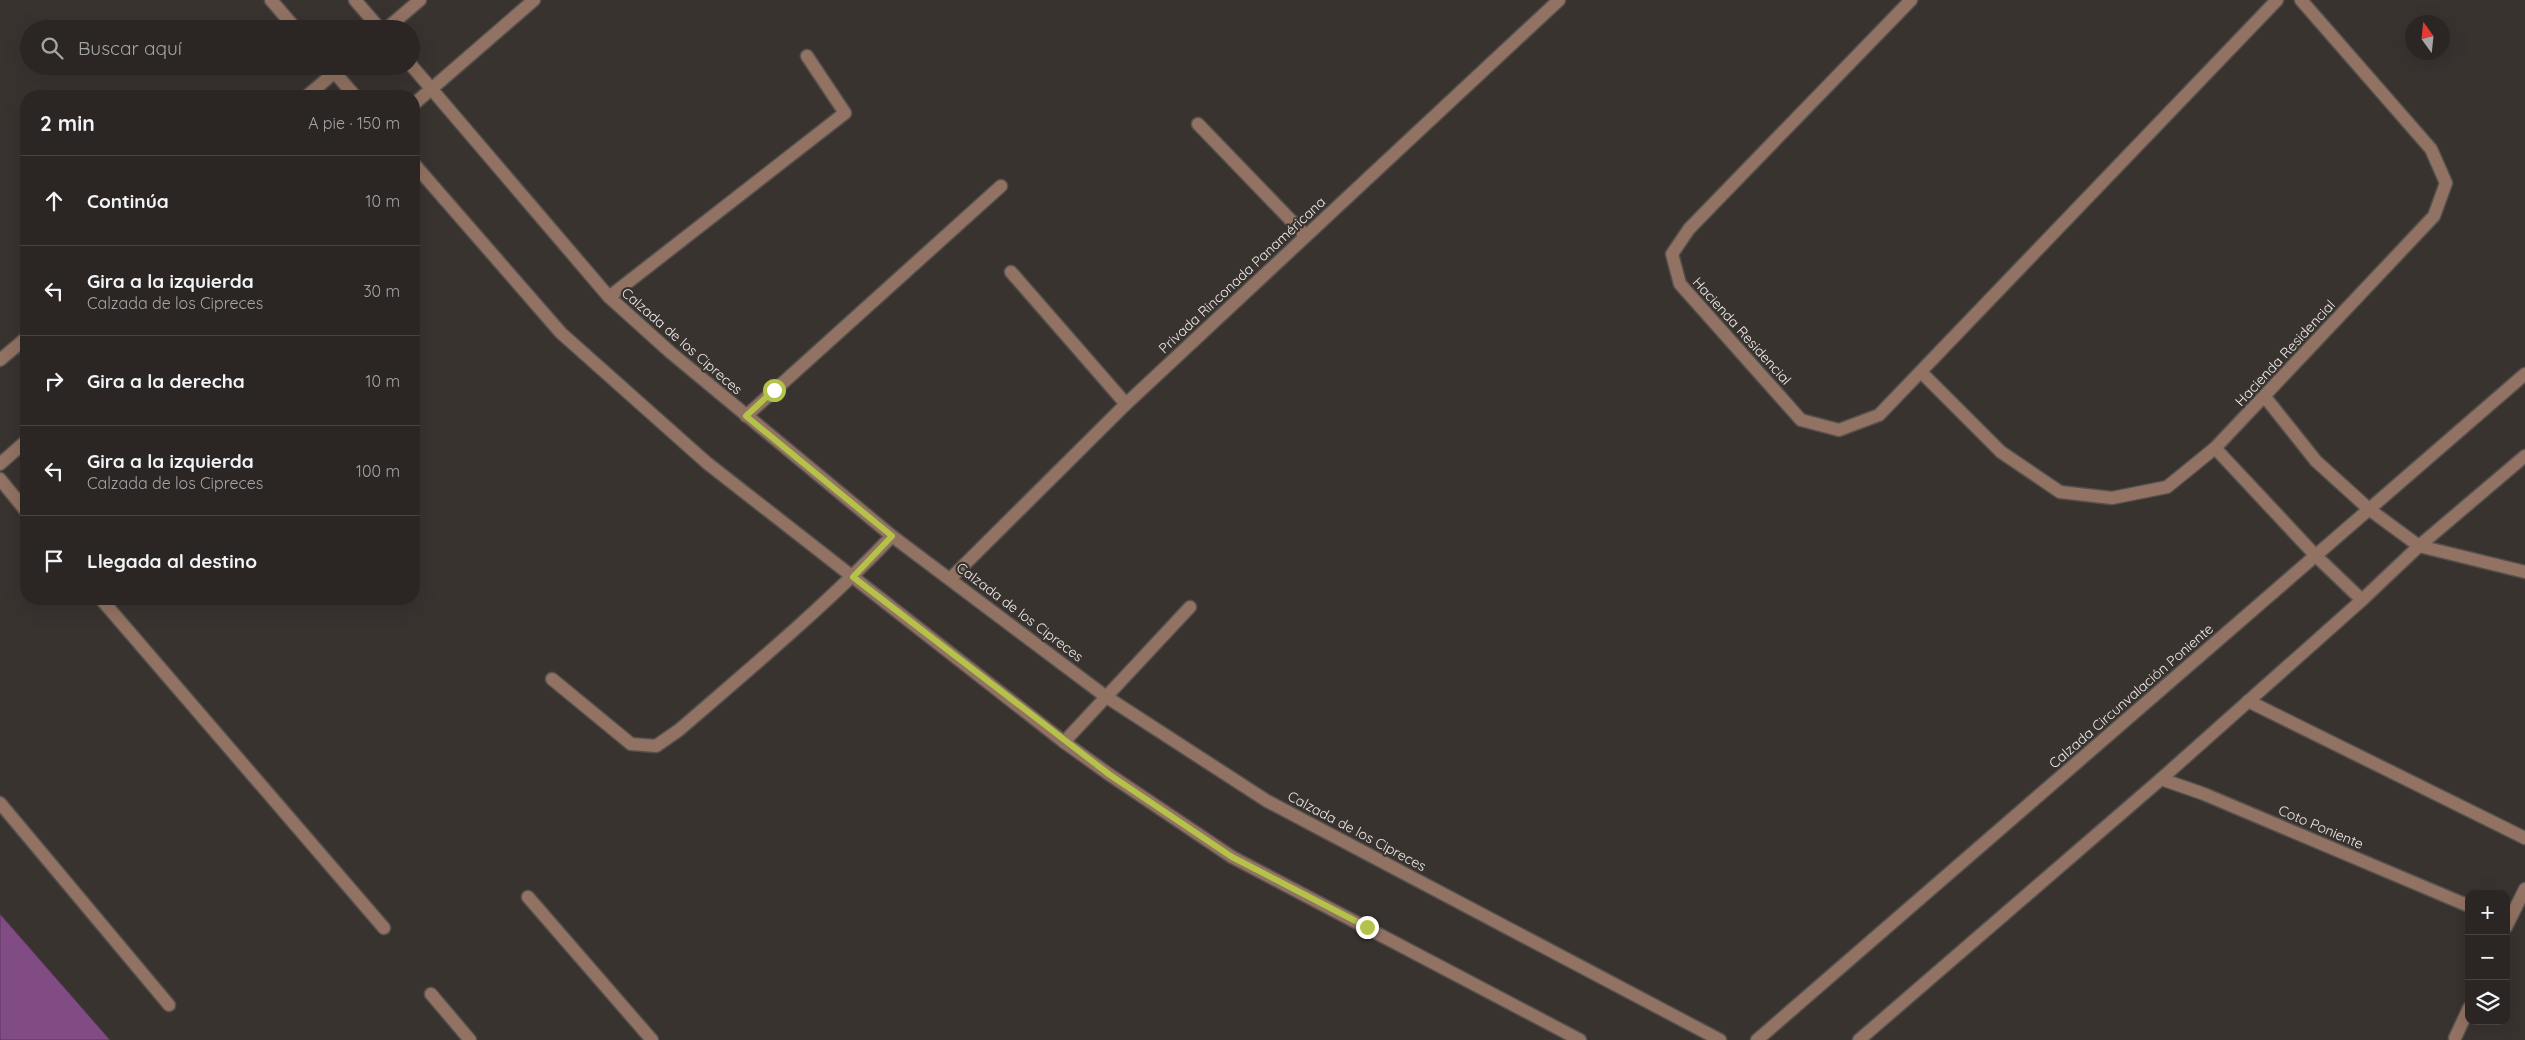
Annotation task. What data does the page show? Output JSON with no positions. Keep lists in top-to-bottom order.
{
  "streets": {
    "street": [
      "Privada Rinconada Panaméricana",
      "Hacienda Residencial",
      "Calzada de los Cipreces",
      "Calzada Circunvalación Poniente",
      "Coto Poniente"
    ]
  },
  "crossings": [
    ["Privada Rinconada Panaméricana", "Calzada de los Cipreces"]
  ],
  "north": "top",
  "page": {
    "search": "Buscar aquí",
    "heading": ["2 min", "A pie · 150 m"],
    "list": [
      ["Continúa", "10 m"],
      ["Gira a la izquierda", "Calzada de los Cipreces", "30 m"],
      ["Gira a la derecha", "10 m"],
      ["Gira a la izquierda", "Calzada de los Cipreces", "100 m"],
      "Llegada al destino"
    ],
    "map_buttons": ["+", "−"]
  }
}
